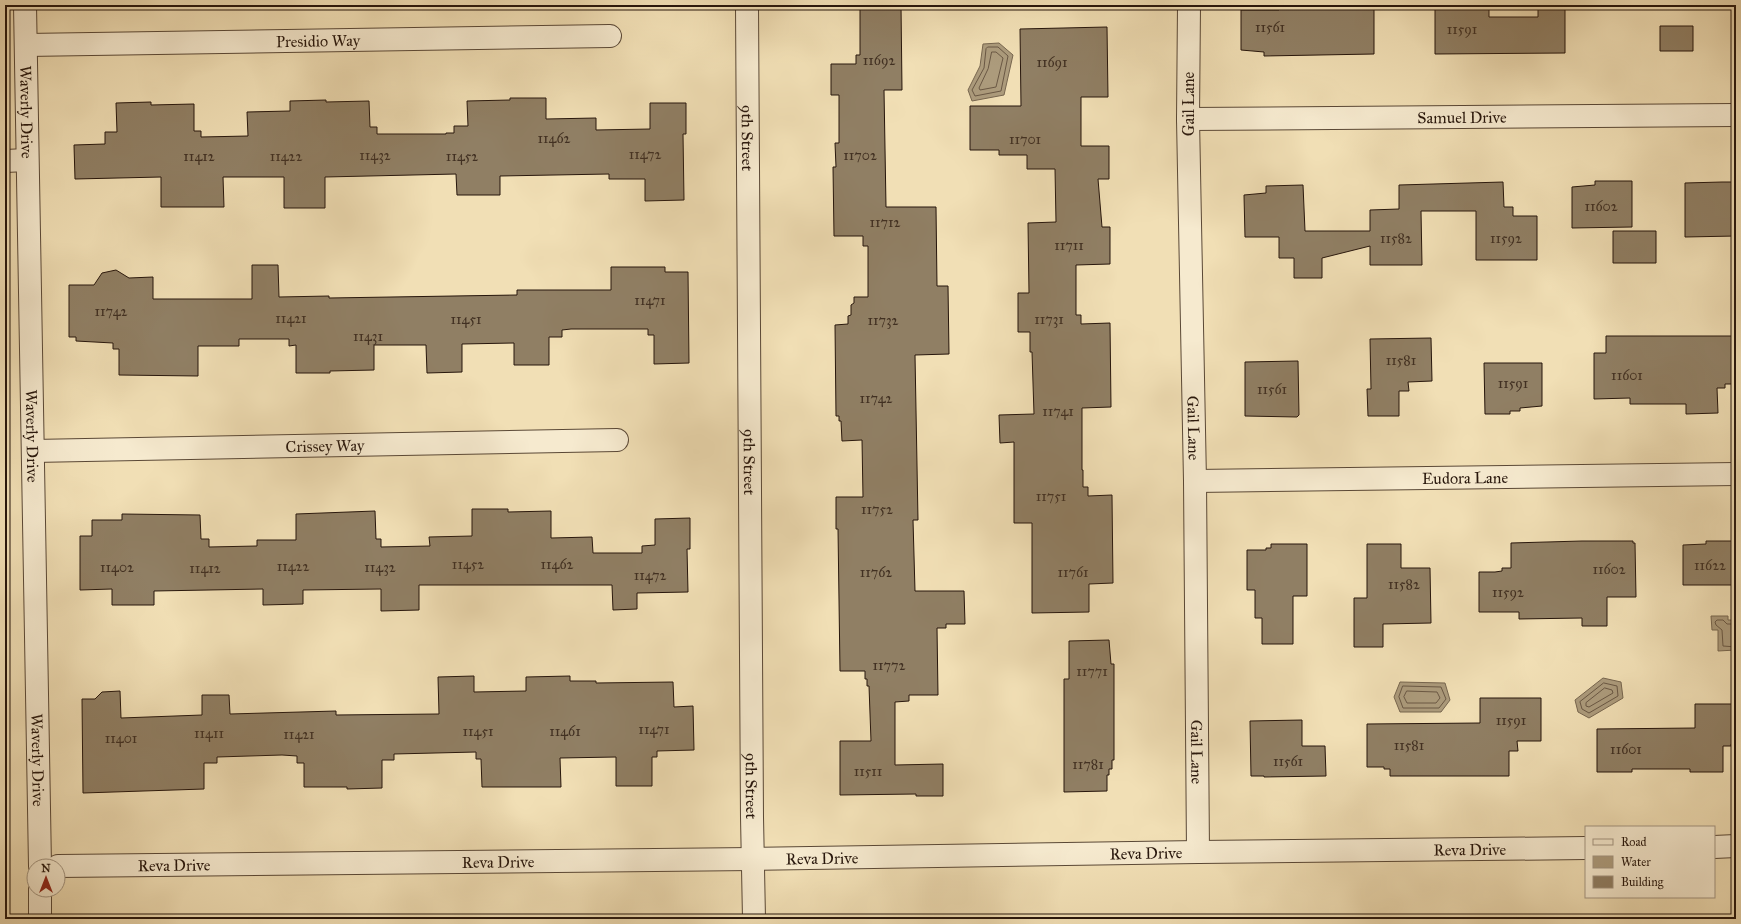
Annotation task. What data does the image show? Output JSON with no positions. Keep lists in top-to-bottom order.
{
  "streets": {
    "street": [
      "Presidio Way",
      "Gail Lane",
      "Waverly Drive",
      "Samuel Drive",
      "9th Street",
      "Crissey Way",
      "Eudora Lane",
      "Reva Drive"
    ]
  },
  "crossings": [
    ["Presidio Way", "Waverly Drive"],
    ["Gail Lane", "Samuel Drive"],
    ["Gail Lane", "Eudora Lane"],
    ["Gail Lane", "Reva Drive"],
    ["Waverly Drive", "Crissey Way"],
    ["9th Street", "Reva Drive"]
  ],
  "house_numbers": [
    "11561",
    "11591",
    "11692",
    "11691",
    "11462",
    "11701",
    "11472",
    "11432",
    "11702",
    "11412",
    "11422",
    "11452",
    "11602",
    "11712",
    "11582",
    "11592",
    "11711",
    "11471",
    "11742",
    "11421",
    "11451",
    "11731",
    "11732",
    "11431",
    "11581",
    "11601",
    "11591",
    "11561",
    "11742",
    "11741",
    "11751",
    "11752",
    "11452",
    "11462",
    "11622",
    "11422",
    "11402",
    "11432",
    "11412",
    "11602",
    "11762",
    "11761",
    "11472",
    "11582",
    "11592",
    "11772",
    "11771",
    "11591",
    "11471",
    "11451",
    "11461",
    "11411",
    "11421",
    "11401",
    "11581",
    "11601",
    "11561",
    "11781",
    "11511"
  ],
  "legend": ["Road", "Water", "Building"],
  "north": "top"
}
